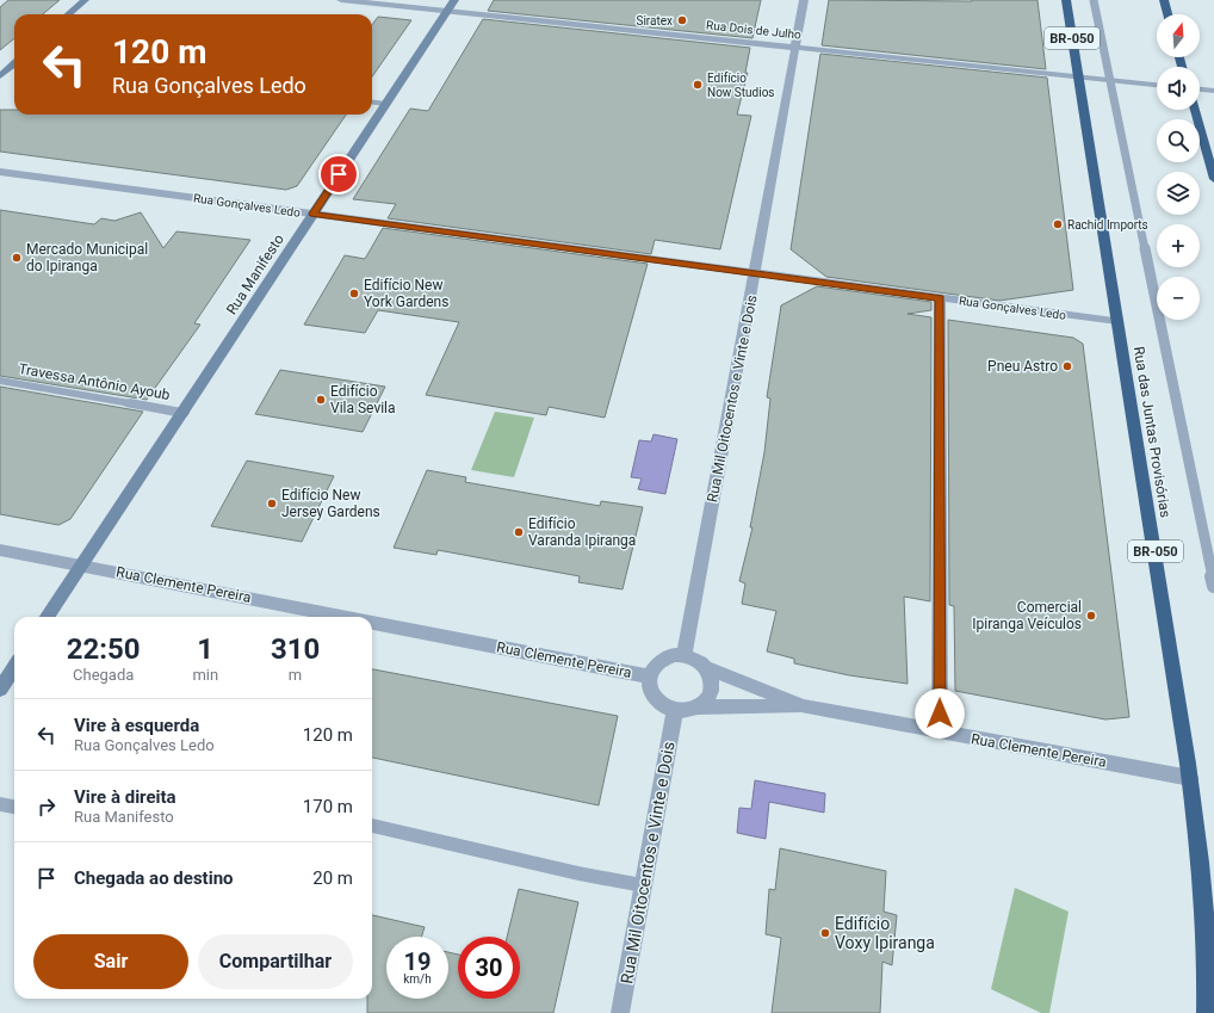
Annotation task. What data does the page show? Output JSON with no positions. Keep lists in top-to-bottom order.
{
  "streets": {
    "highway": ["BR-050", "Rua das Juntas Provisórias"],
    "main road": ["Rua Manifesto"],
    "street": [
      "Rua Dois de Julho",
      "Rua Gonçalves Ledo",
      "Travessa Antônio Ayoub",
      "Rua Mil Oitocentos e Vinte e Dois",
      "Rua Clemente Pereira"
    ]
  },
  "crossings": [
    ["Rua Dois de Julho", "Rua Manifesto"],
    ["Rua Dois de Julho", "Rua Mil Oitocentos e Vinte e Dois"],
    ["Rua Dois de Julho", "Rua das Juntas Provisórias"],
    ["Rua Gonçalves Ledo", "Rua Manifesto"],
    ["Rua Gonçalves Ledo", "Rua Mil Oitocentos e Vinte e Dois"],
    ["Rua Gonçalves Ledo", "Rua das Juntas Provisórias"],
    ["Rua Manifesto", "Travessa Antônio Ayoub"],
    ["Rua Manifesto", "Rua Clemente Pereira"],
    ["Rua Mil Oitocentos e Vinte e Dois", "Rua Clemente Pereira"],
    ["Rua das Juntas Provisórias", "Rua Clemente Pereira"]
  ],
  "places": [
    "Siratex",
    "Edifício Now Studios",
    "Rachid Imports",
    "Mercado Municipal do Ipiranga",
    "Edifício New York Gardens",
    "Pneu Astro",
    "Edifício Vila Sevila",
    "Edifício New Jersey Gardens",
    "Edifício Varanda Ipiranga",
    "Comercial Ipiranga Veículos",
    "Edifício Voxy Ipiranga"
  ],
  "north": "top",
  "page": {
    "map_buttons": ["+", "−"],
    "turn": ["120 m", "Rua Gonçalves Ledo"],
    "eta": [
      "22:50",
      "Chegada",
      "1",
      "min",
      "310",
      "m"
    ],
    "list": [
      {
        "name": "Vire à esquerda",
        "note": "Rua Gonçalves Ledo",
        "value": "120 m"
      },
      {
        "name": "Vire à direita",
        "note": "Rua Manifesto",
        "value": "170 m"
      },
      {
        "name": "Chegada ao destino",
        "value": "20 m"
      }
    ],
    "buttons": ["Sair", "Compartilhar"],
    "speed": "19 km/h",
    "limit": "30"
  }
}
